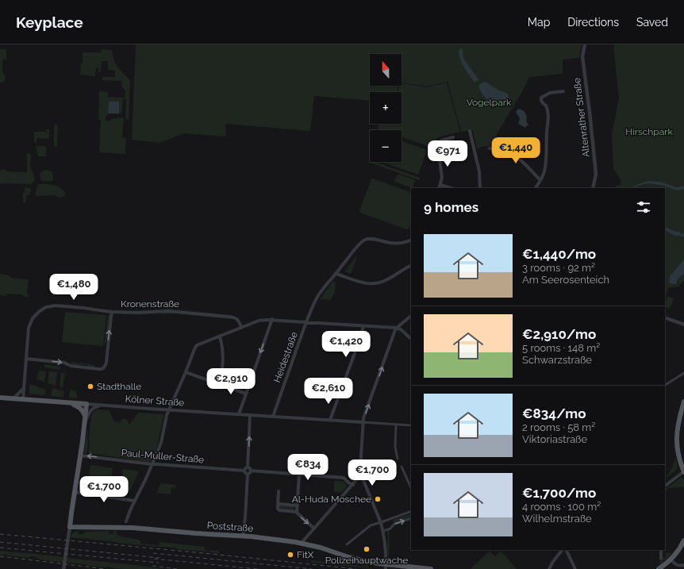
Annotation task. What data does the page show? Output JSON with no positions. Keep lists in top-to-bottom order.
{
  "streets": {
    "main road": ["Poststraße"],
    "street": [
      "Altenrather Straße",
      "Kronenstraße",
      "Heidestraße",
      "Kölner Straße",
      "Paul-Müller-Straße"
    ]
  },
  "crossings": [
    ["Heidestraße", "Kölner Straße"]
  ],
  "one_way": ["Paul-Müller-Straße"],
  "parks": ["Vogelpark", "Hirschpark"],
  "places": [
    "Stadthalle",
    "Al-Huda Moschee",
    "Polizeihauptwache",
    "FitX"
  ],
  "north": "top",
  "page": {
    "header": "Keyplace",
    "nav": ["Map", "Directions", "Saved"],
    "map_buttons": ["+", "−"],
    "price": [
      "€1,440",
      "€971",
      "€1,480",
      "€1,420",
      "€2,910",
      "€2,610",
      "€834",
      "€1,700",
      "€1,700"
    ],
    "heading": "9 homes",
    "list": [
      {
        "name": "€1,440/mo",
        "note": "3 rooms · 92 m² · Am Seerosenteich"
      },
      {
        "name": "€2,910/mo",
        "note": "5 rooms · 148 m² · Schwarzstraße"
      },
      {
        "name": "€834/mo",
        "note": "2 rooms · 58 m² · Viktoriastraße"
      },
      {
        "name": "€1,700/mo",
        "note": "4 rooms · 100 m² · Wilhelmstraße"
      }
    ]
  }
}
